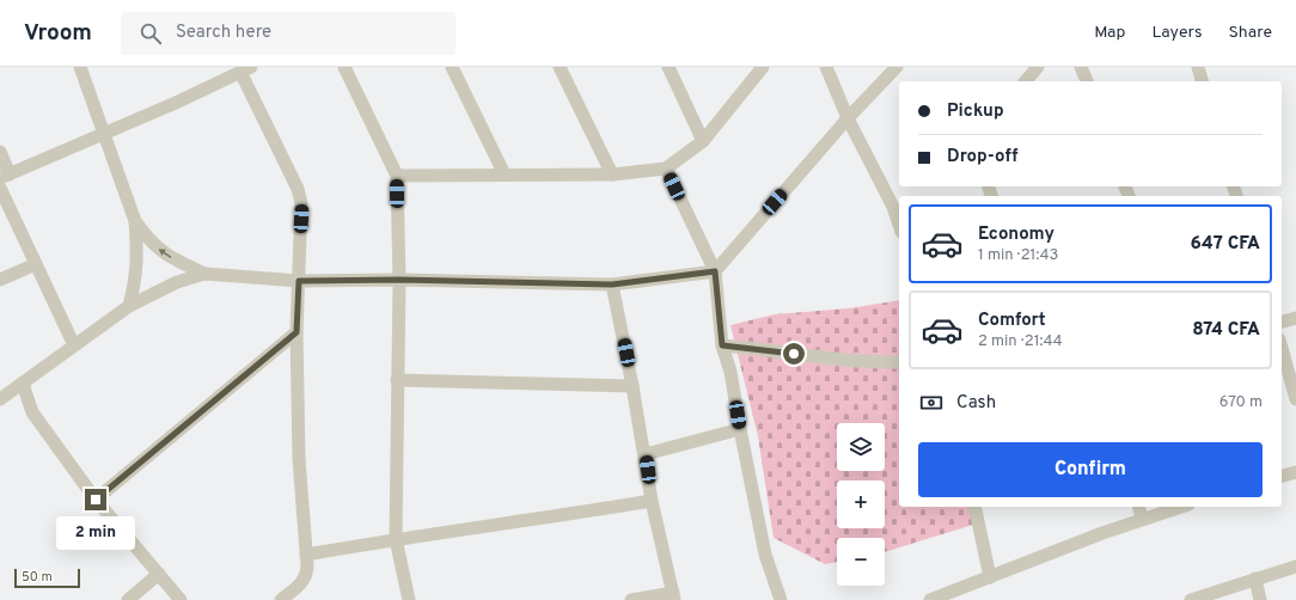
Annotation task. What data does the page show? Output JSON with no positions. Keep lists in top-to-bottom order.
{
  "scale_bar": "50 m",
  "page": {
    "header": "Vroom",
    "search": "Search here",
    "nav": ["Map", "Layers", "Share"],
    "banner": ["Pickup", "Drop-off"],
    "list": [
      {
        "name": "Economy",
        "note": "1 min · 21:43",
        "value": "647 CFA"
      },
      {
        "name": "Comfort",
        "note": "2 min · 21:44",
        "value": "874 CFA"
      }
    ],
    "pay": ["Cash", "670 m"],
    "map_buttons": ["+", "−"],
    "buttons": "Confirm",
    "bubble": "2 min",
    "scale": "50 m"
  }
}
